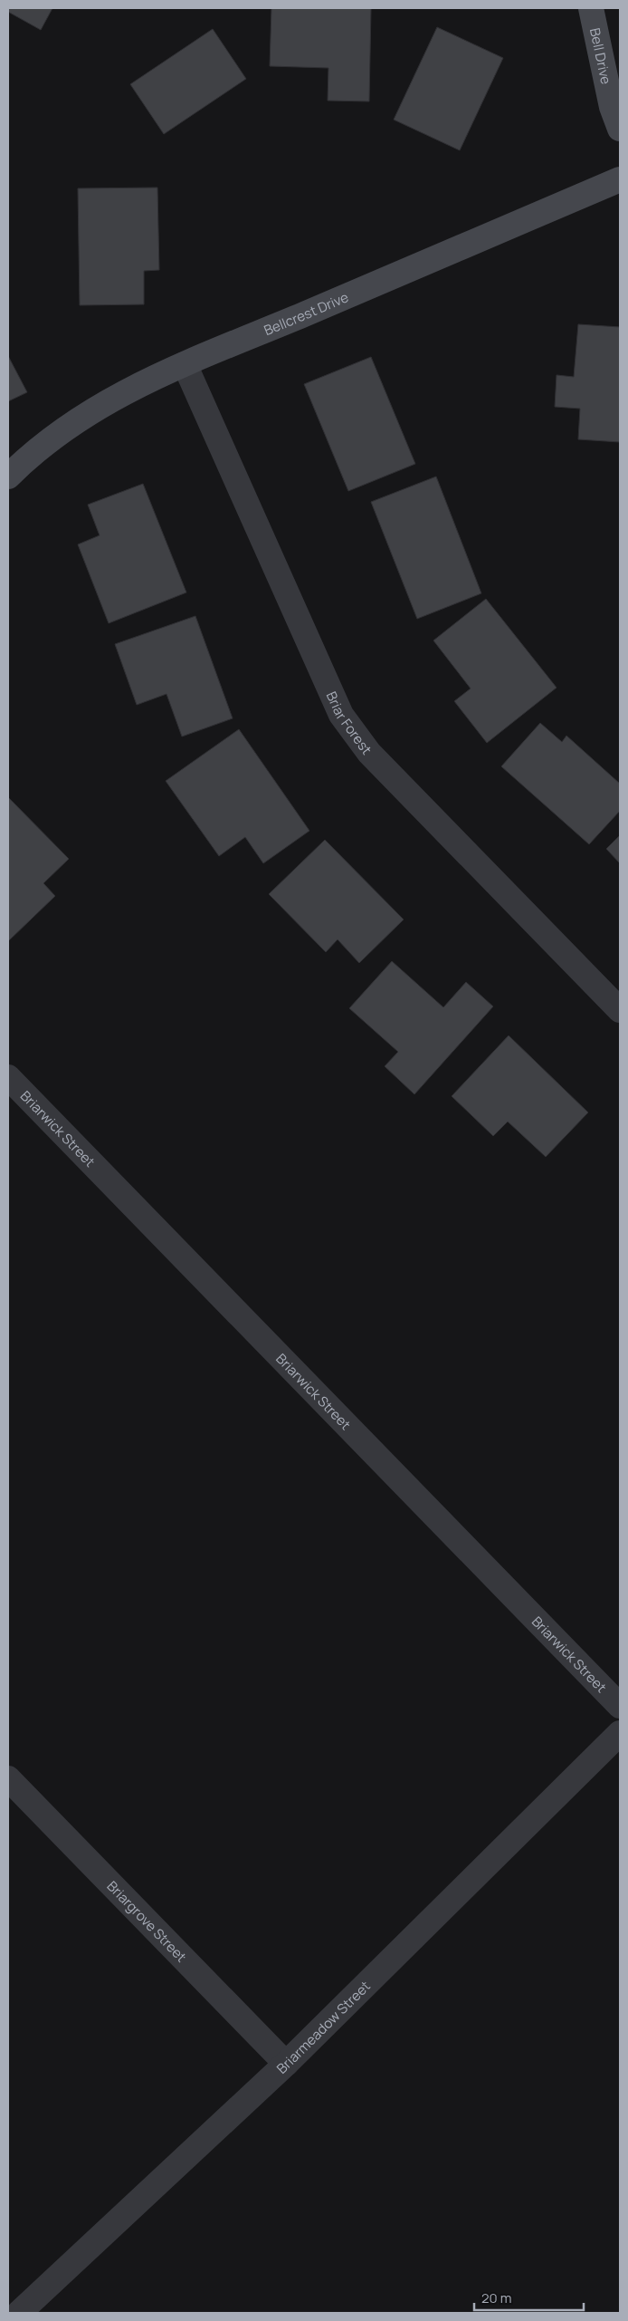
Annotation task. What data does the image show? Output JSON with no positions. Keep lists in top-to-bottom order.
{
  "streets": {
    "street": [
      "Bell Drive",
      "Bellcrest Drive",
      "Briar Forest",
      "Briarwick Street",
      "Briargrove Street",
      "Briarmeadow Street"
    ]
  },
  "crossings": [
    ["Bellcrest Drive", "Briar Forest"],
    ["Briargrove Street", "Briarmeadow Street"]
  ],
  "scale_bar": "20 m"
}
